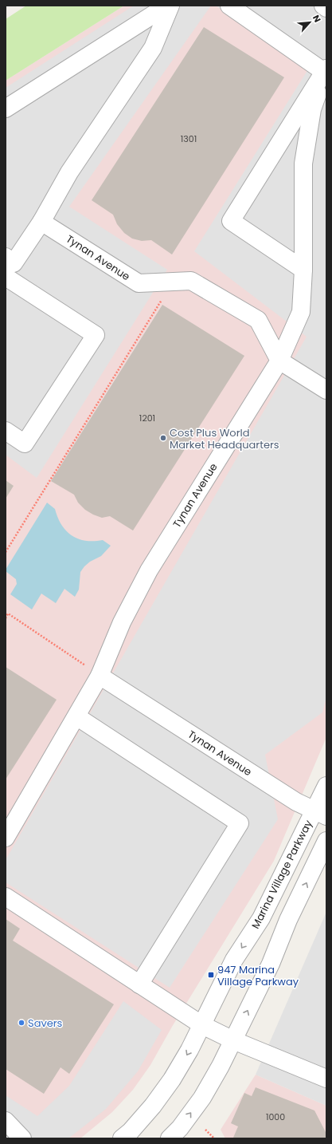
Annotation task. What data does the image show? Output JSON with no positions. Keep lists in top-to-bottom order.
{
  "streets": {
    "street": ["Tynan Avenue", "Marina Village Parkway"]
  },
  "crossings": [
    ["Tynan Avenue", "Marina Village Parkway"]
  ],
  "places": {
    "other": ["Cost Plus World Market Headquarters", "Savers"],
    "transit": ["947 Marina Village Parkway"]
  },
  "house_numbers": ["1301", "1201", "1000"],
  "north": "top right"
}
